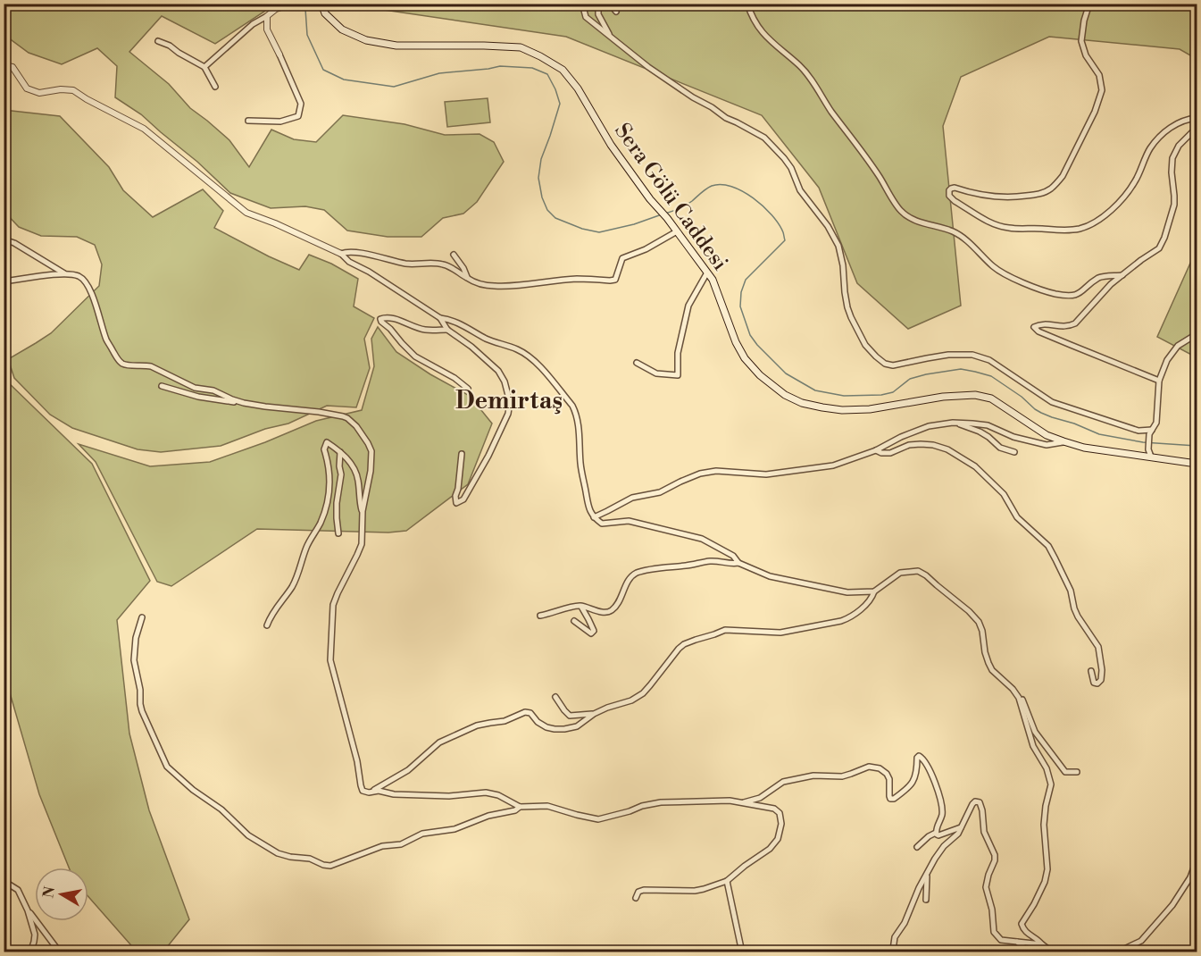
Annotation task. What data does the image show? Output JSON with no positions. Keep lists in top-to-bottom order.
{
  "streets": {
    "main road": ["Sera Gölü Caddesi"]
  },
  "districts": ["Demirtaş"],
  "north": "left"
}
